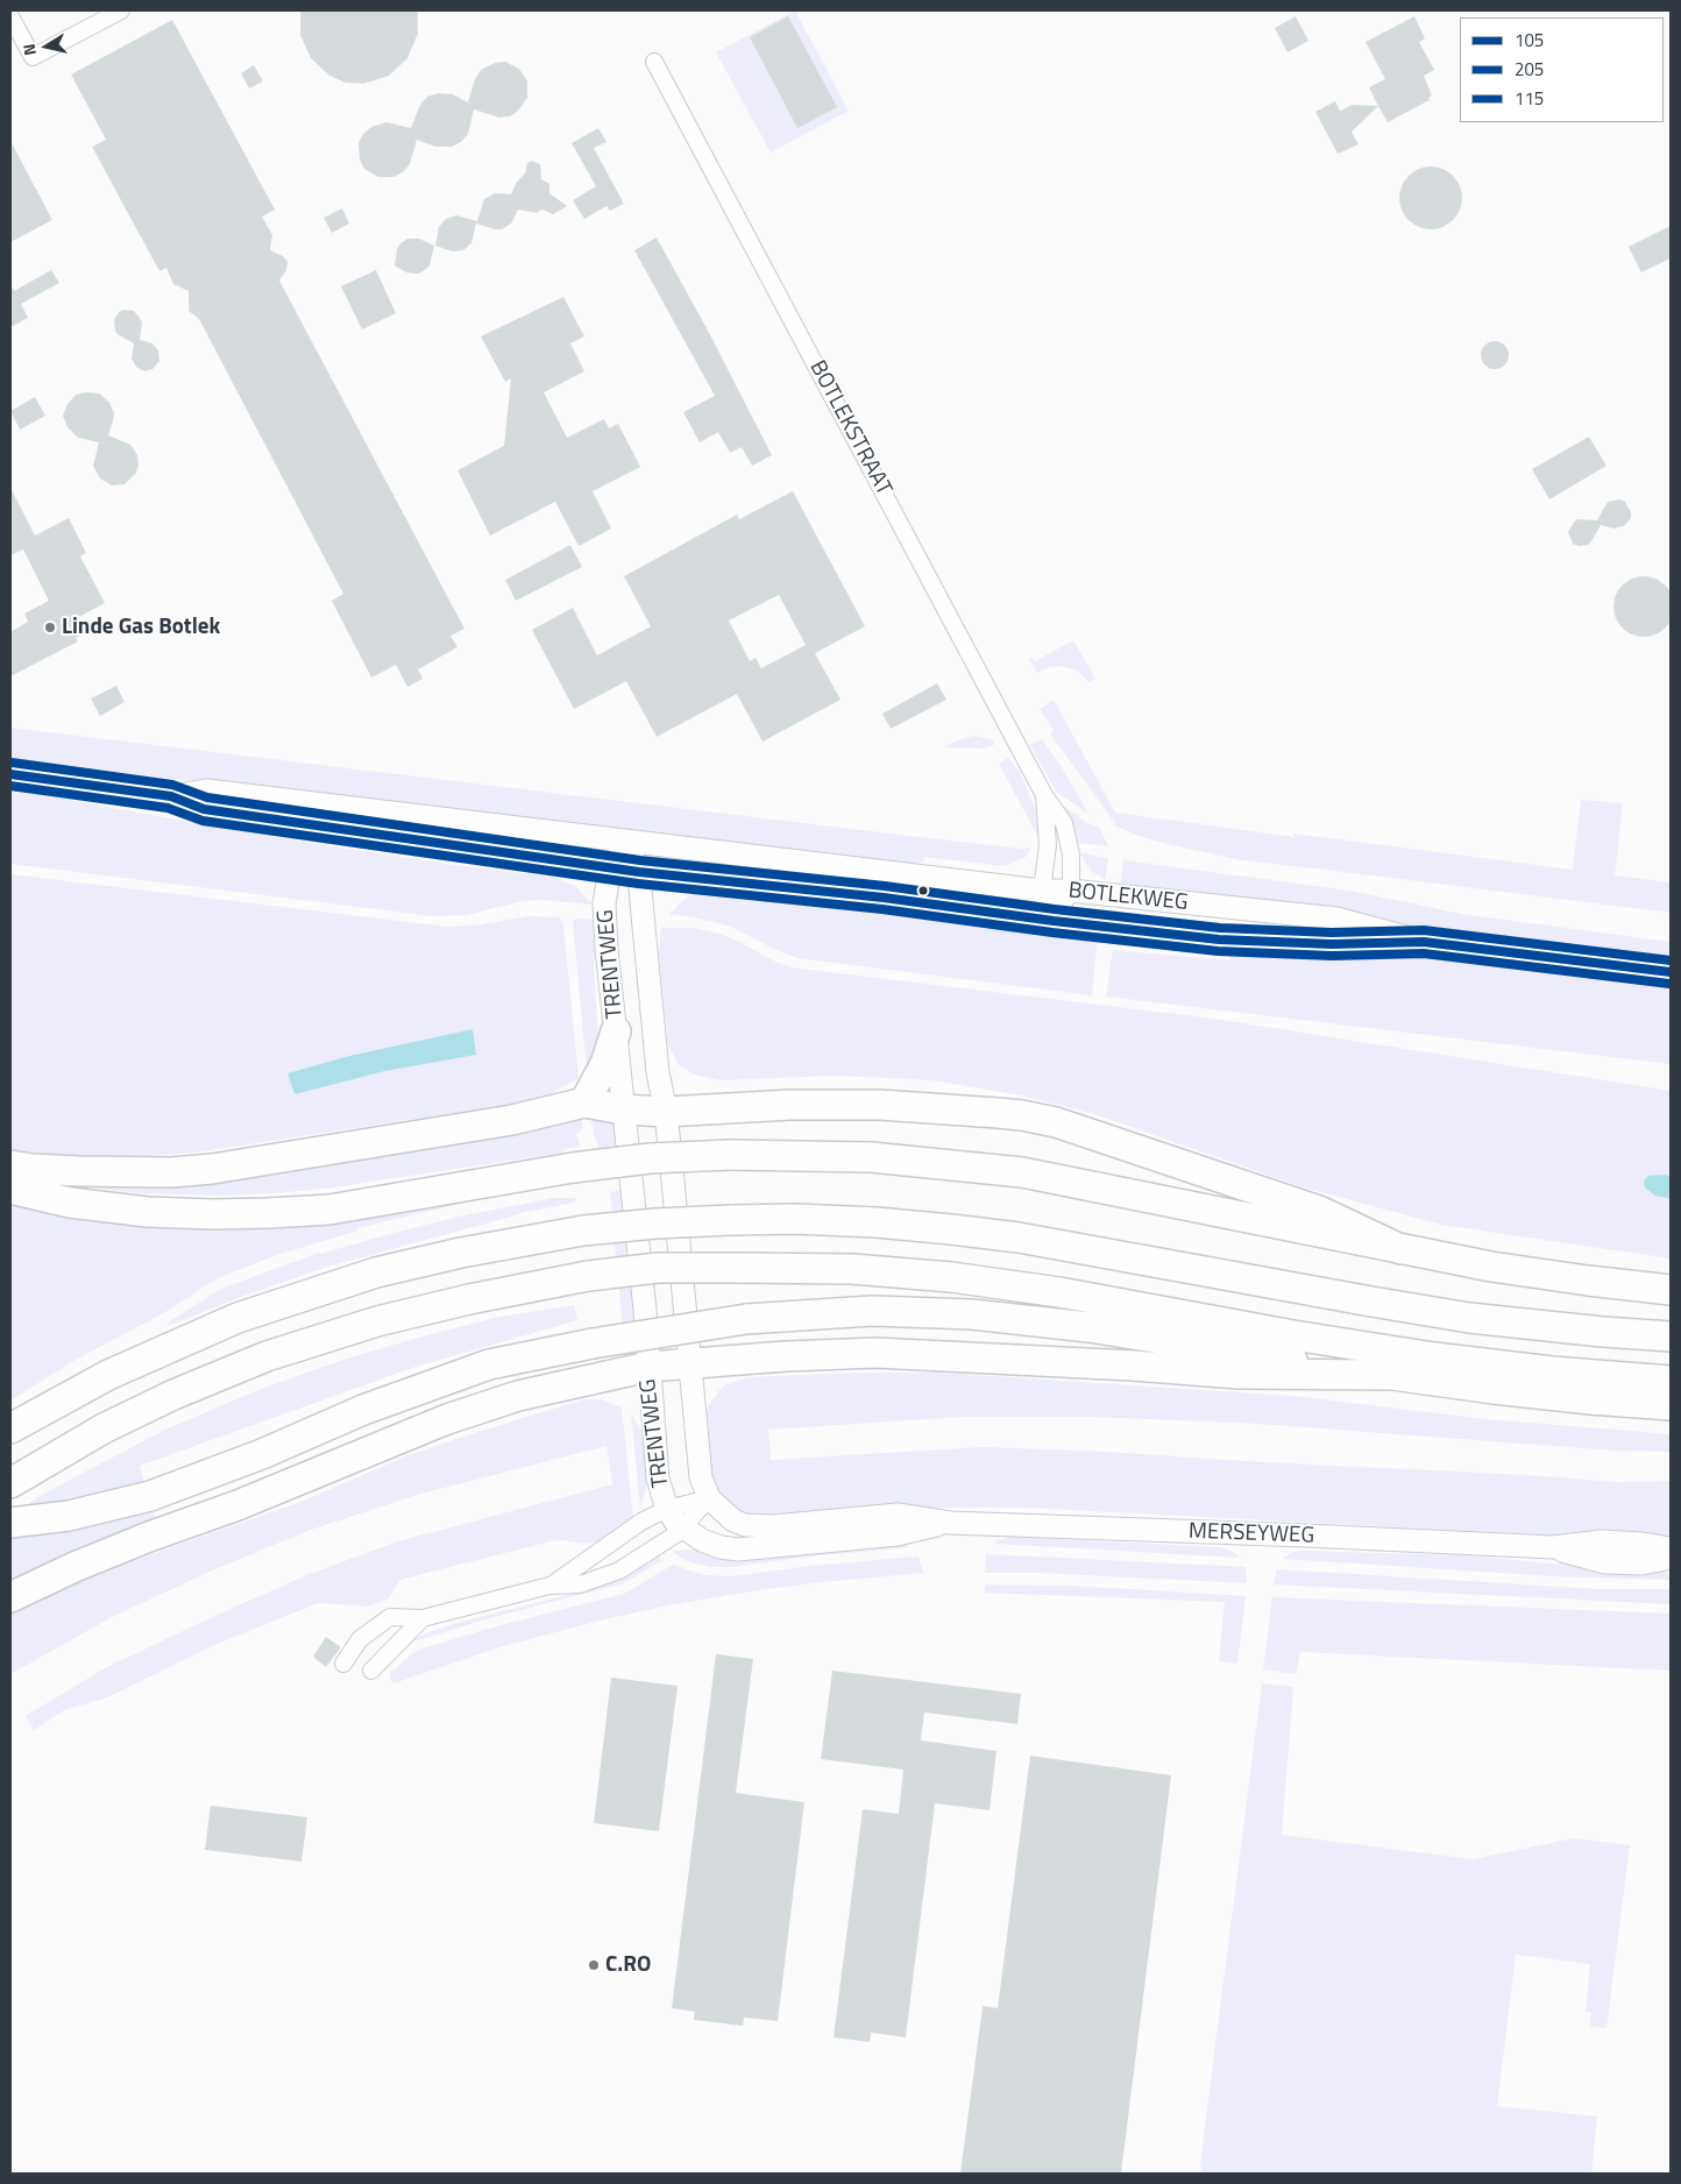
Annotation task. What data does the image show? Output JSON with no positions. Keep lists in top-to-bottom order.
{
  "streets": {
    "main road": ["BOTLEKWEG", "TRENTWEG", "MERSEYWEG"],
    "street": ["BOTLEKSTRAAT"]
  },
  "crossings": [
    ["BOTLEKSTRAAT", "BOTLEKWEG"],
    ["BOTLEKWEG", "TRENTWEG"],
    ["TRENTWEG", "MERSEYWEG"]
  ],
  "places": ["Linde Gas Botlek", "C.RO"],
  "lines": ["transit line 115", "transit line 105", "transit line 205"],
  "legend": ["105", "205", "115"],
  "north": "left"
}
